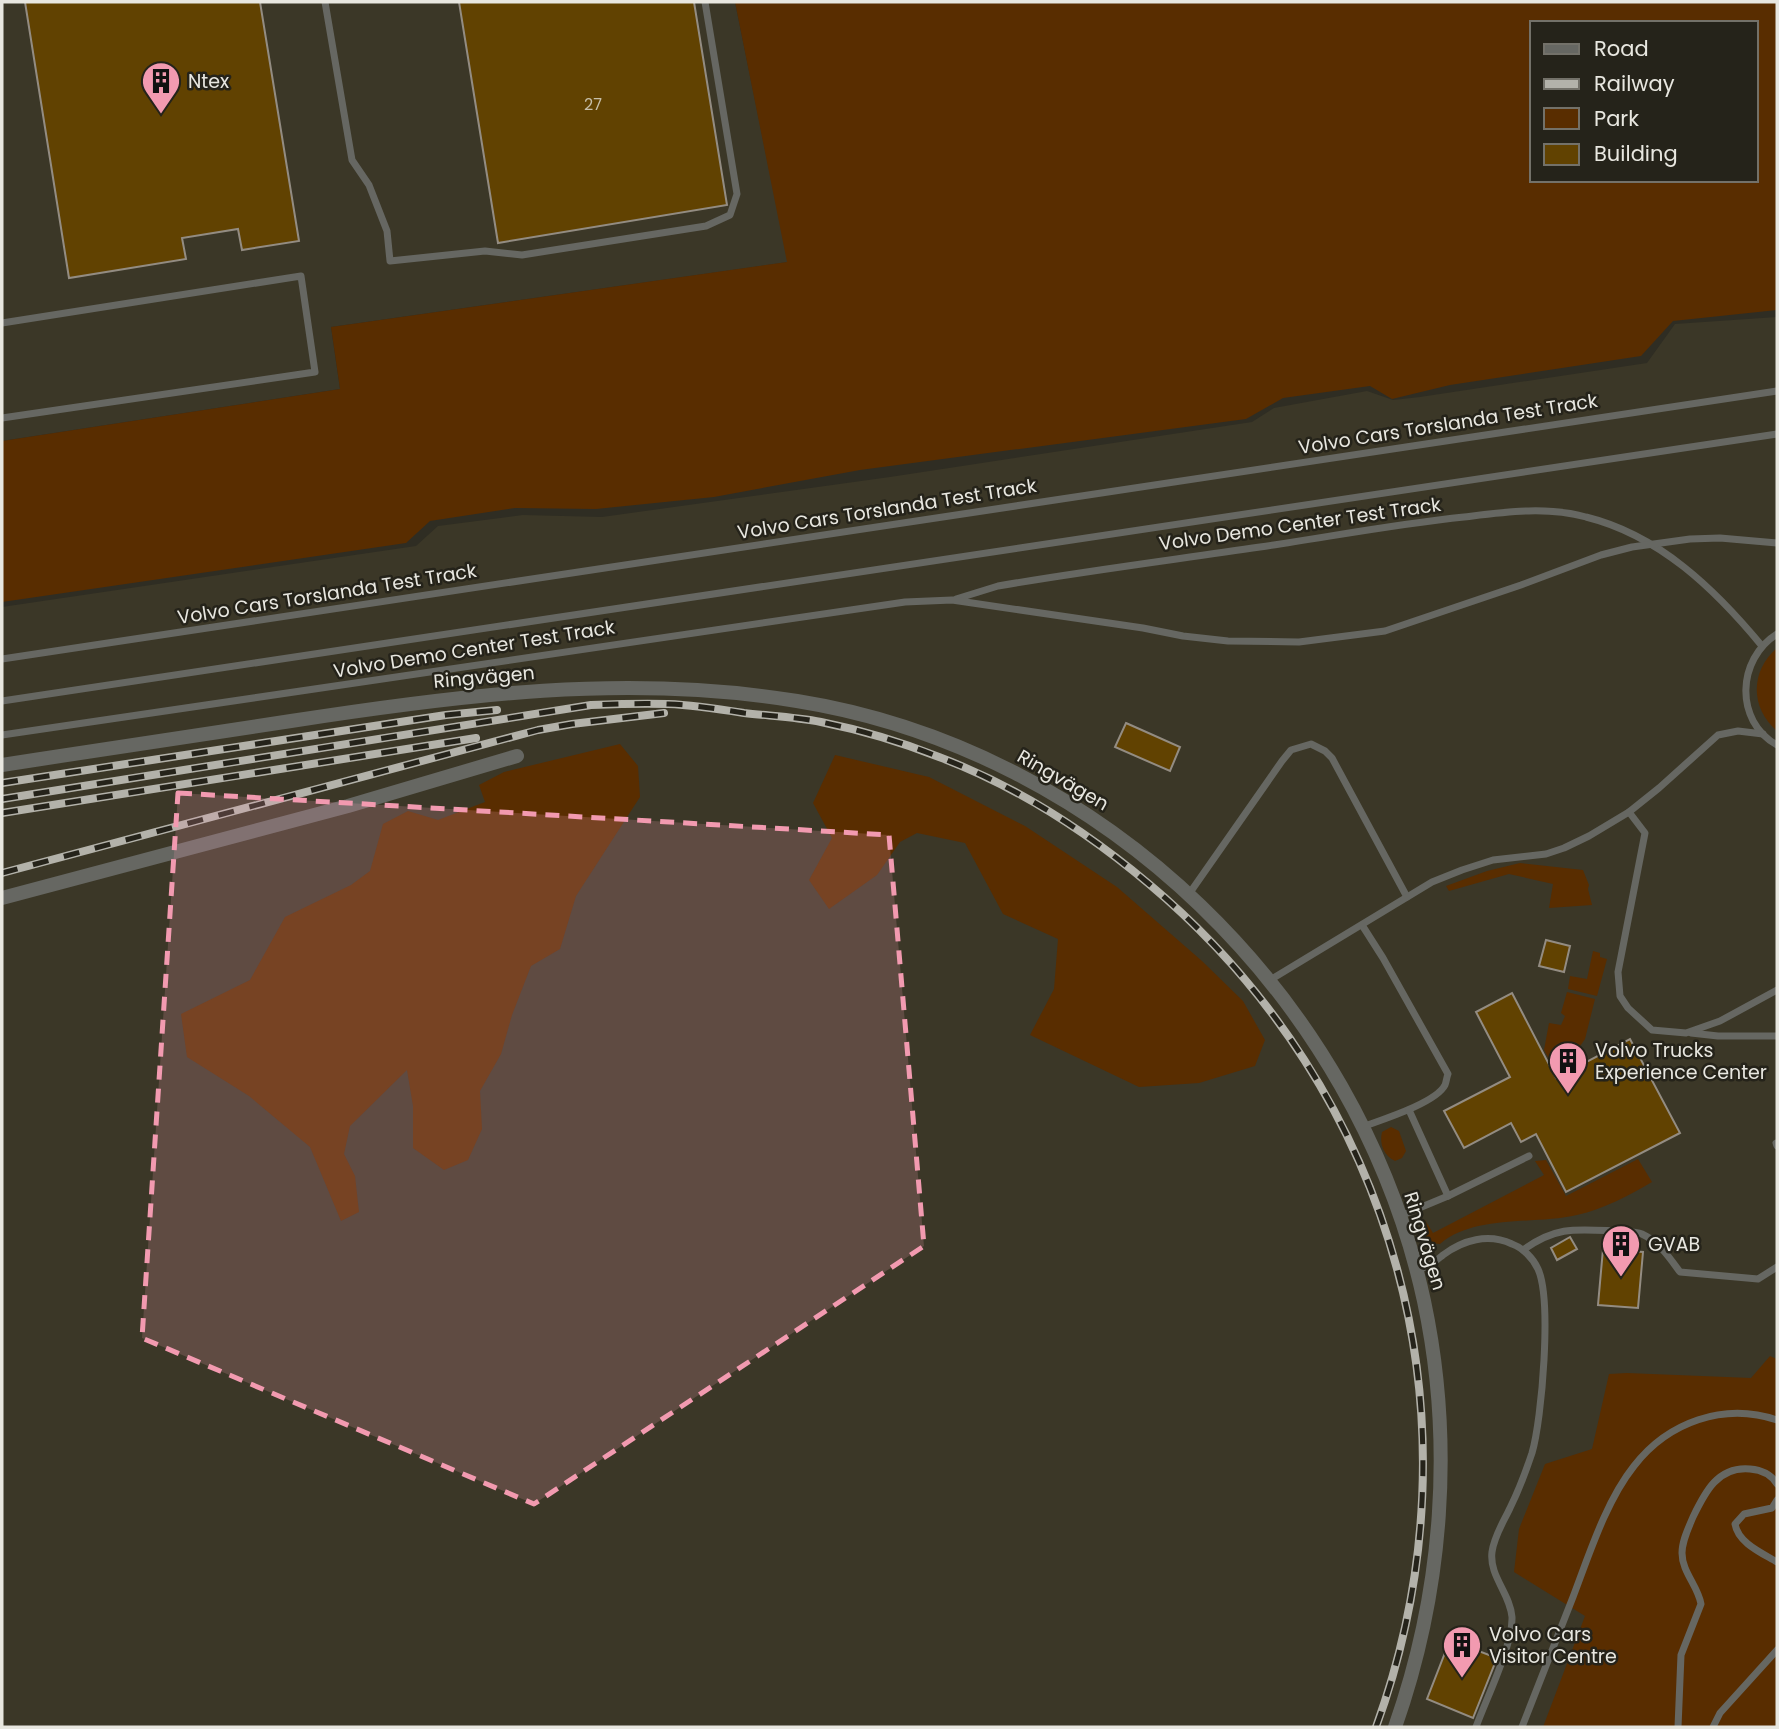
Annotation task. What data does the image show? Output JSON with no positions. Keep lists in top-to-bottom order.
{
  "streets": {
    "street": ["Ringvägen"],
    "lane": ["Volvo Cars Torslanda Test Track", "Volvo Demo Center Test Track"]
  },
  "places": {
    "building": [
      "Ntex",
      "Volvo Trucks Experience Center",
      "GVAB",
      "Volvo Cars Visitor Centre"
    ]
  },
  "house_numbers": ["27"],
  "legend": [
    "Road",
    "Railway",
    "Park",
    "Building"
  ]
}
